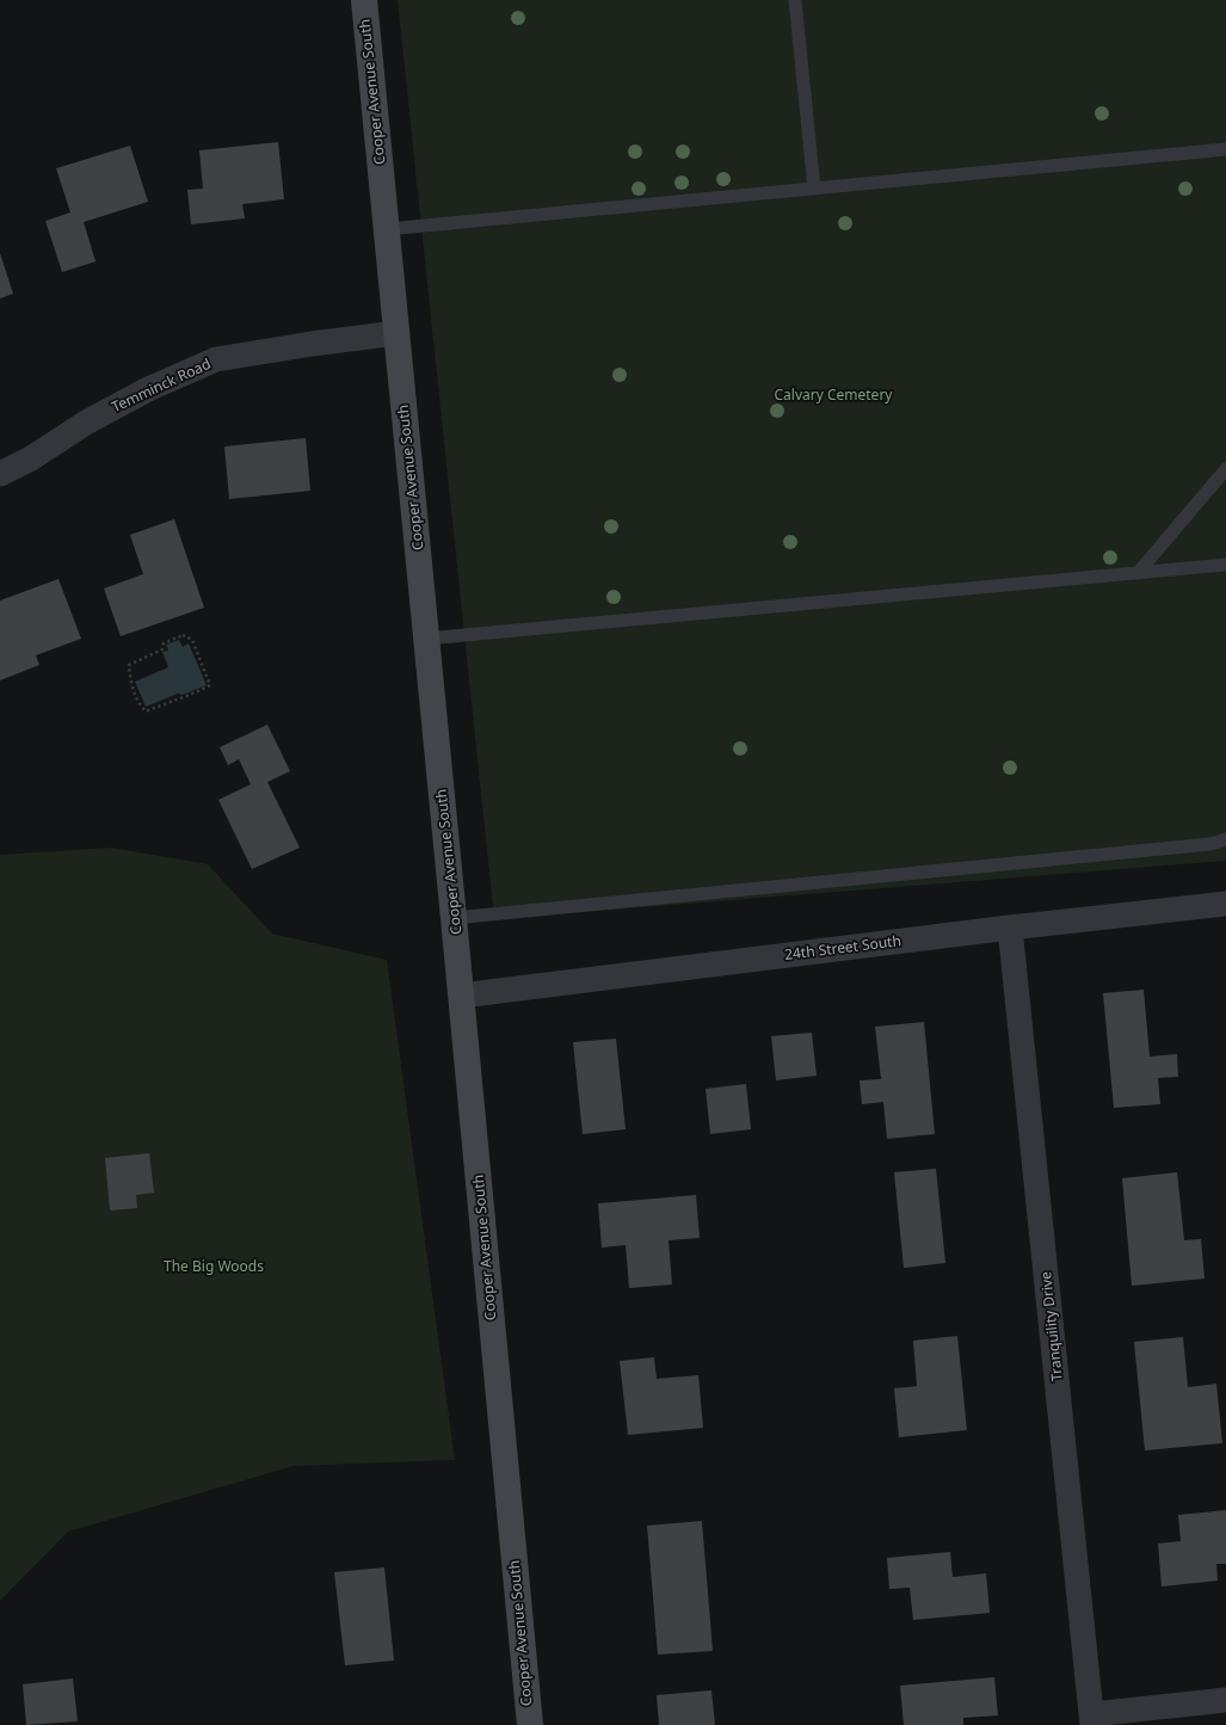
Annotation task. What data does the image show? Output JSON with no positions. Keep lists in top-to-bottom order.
{
  "streets": {
    "street": [
      "Cooper Avenue South",
      "Temminck Road",
      "24th Street South",
      "Tranquility Drive"
    ]
  },
  "crossings": [
    ["Cooper Avenue South", "Temminck Road"],
    ["Cooper Avenue South", "24th Street South"],
    ["24th Street South", "Tranquility Drive"]
  ],
  "parks": ["Calvary Cemetery", "The Big Woods"]
}
